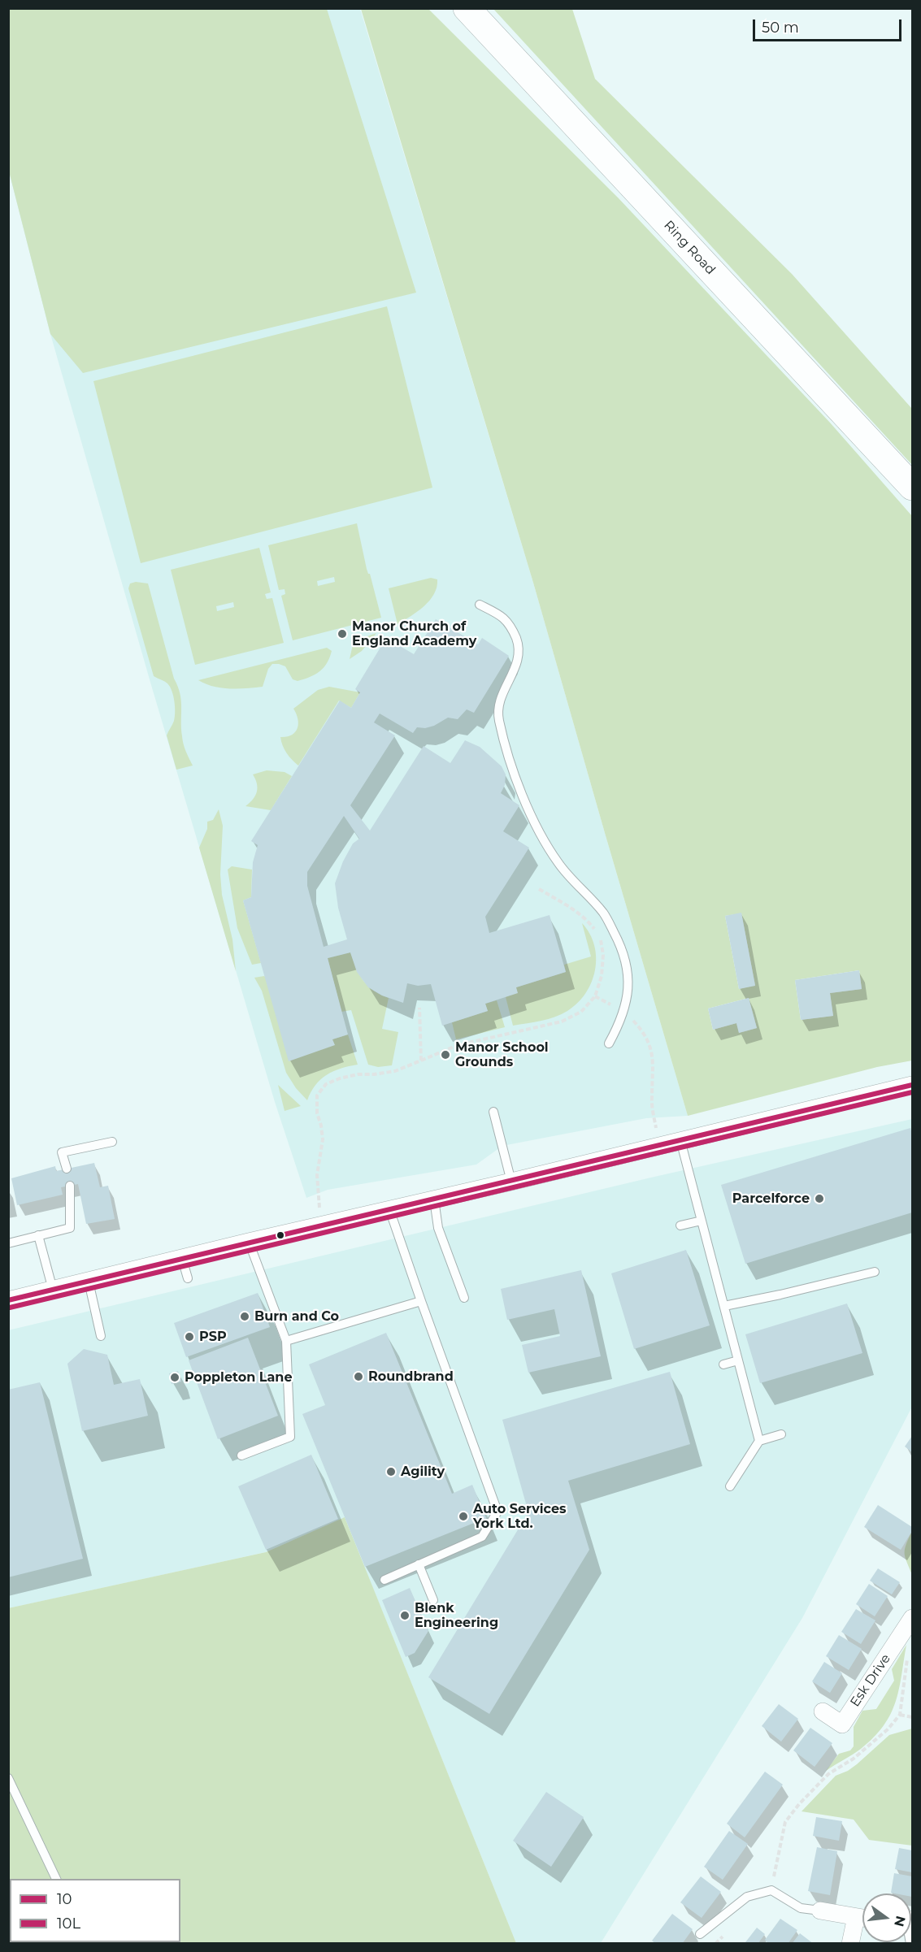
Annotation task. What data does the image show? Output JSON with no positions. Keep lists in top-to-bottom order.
{
  "streets": {
    "highway": ["Ring Road"],
    "street": ["Esk Drive"]
  },
  "places": [
    "Manor Church of England Academy",
    "Manor School Grounds",
    "Parcelforce",
    "Burn and Co",
    "PSP",
    "Roundbrand",
    "Poppleton Lane",
    "Agility",
    "Auto Services York Ltd.",
    "Blenk Engineering"
  ],
  "lines": ["transit line 10", "transit line 10L"],
  "legend": ["10", "10L"],
  "scale_bar": "50 m",
  "north": "right"
}
